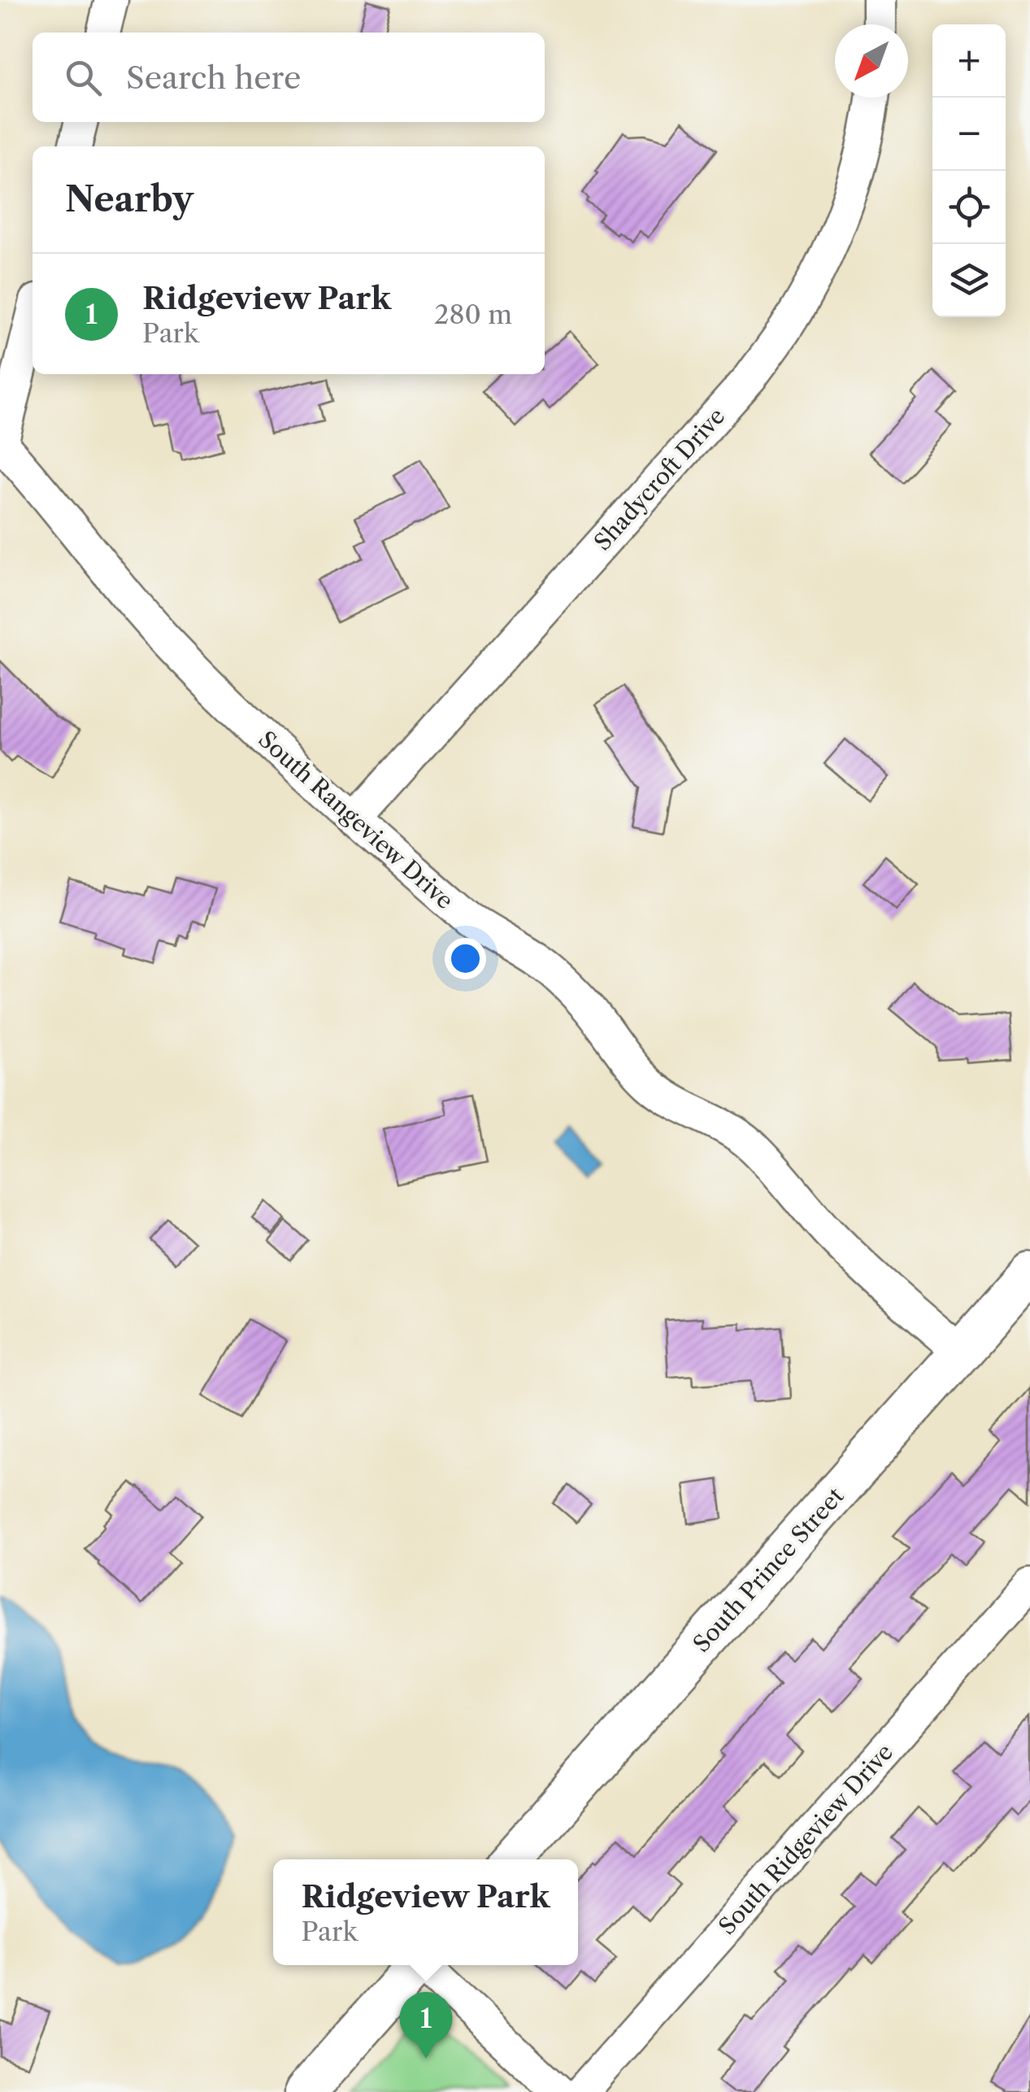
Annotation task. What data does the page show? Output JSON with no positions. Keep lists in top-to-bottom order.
{
  "streets": {
    "street": [
      "Shadycroft Drive",
      "South Rangeview Drive",
      "South Prince Street",
      "South Ridgeview Drive"
    ]
  },
  "crossings": [
    ["Shadycroft Drive", "South Rangeview Drive"],
    ["South Rangeview Drive", "South Prince Street"]
  ],
  "north": "bottom left",
  "page": {
    "map_buttons": ["+", "−"],
    "search": "Search here",
    "heading": "Nearby",
    "list": [
      {
        "mark": "1",
        "name": "Ridgeview Park",
        "note": "Park",
        "value": "280 m"
      }
    ],
    "popup": ["Ridgeview Park", "Park"],
    "pins": "1"
  }
}
